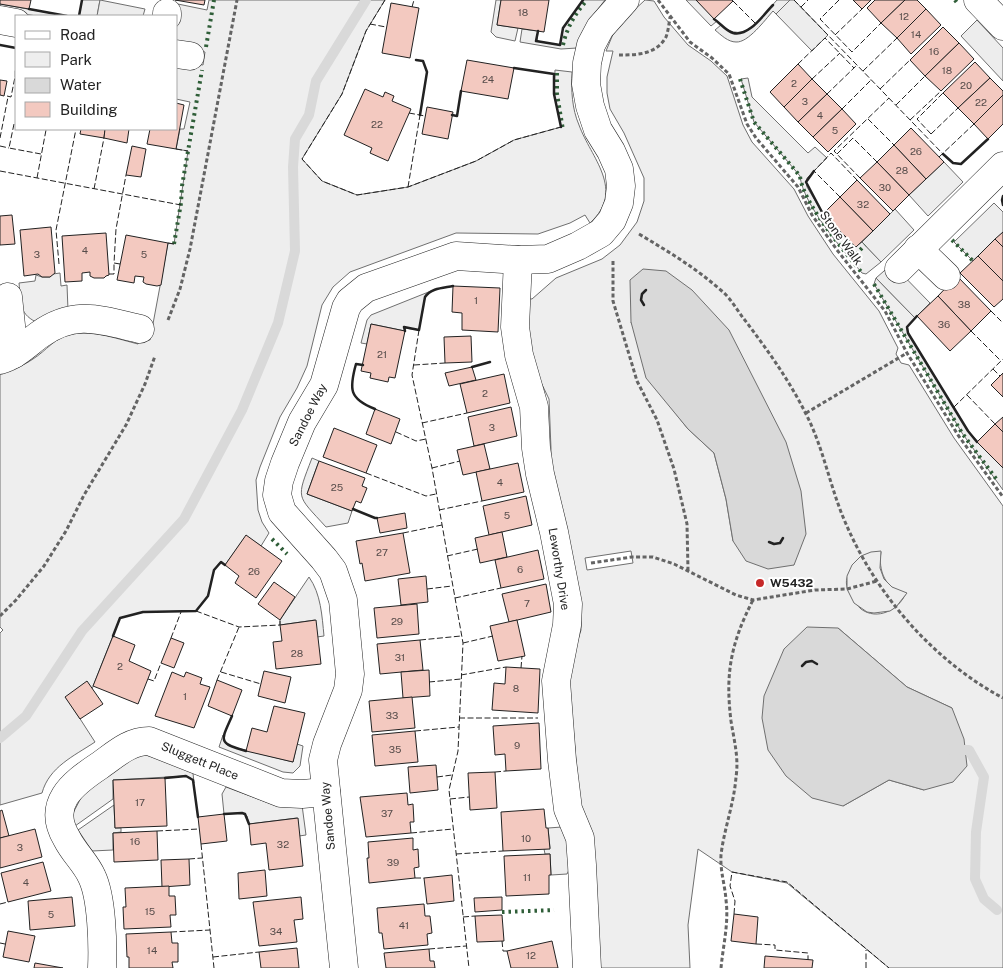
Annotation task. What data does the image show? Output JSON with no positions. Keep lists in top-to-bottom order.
{
  "streets": {
    "street": ["Sandoe Way", "Leworthy Drive", "Sluggett Place"],
    "path": ["Stone Walk"]
  },
  "crossings": [
    ["Sandoe Way", "Leworthy Drive"],
    ["Sandoe Way", "Sluggett Place"]
  ],
  "places": ["W5432"],
  "house_numbers": [
    "18",
    "12",
    "14",
    "16",
    "18",
    "24",
    "2",
    "20",
    "3",
    "22",
    "4",
    "22",
    "5",
    "26",
    "28",
    "30",
    "32",
    "4",
    "3",
    "5",
    "1",
    "38",
    "36",
    "21",
    "2",
    "3",
    "4",
    "25",
    "5",
    "27",
    "6",
    "26",
    "7",
    "29",
    "28",
    "31",
    "2",
    "8",
    "1",
    "33",
    "9",
    "35",
    "17",
    "37",
    "10",
    "16",
    "32",
    "3",
    "39",
    "11",
    "4",
    "15",
    "5",
    "41",
    "34",
    "14",
    "12"
  ],
  "legend": [
    "Road",
    "Park",
    "Water",
    "Building"
  ]
}
